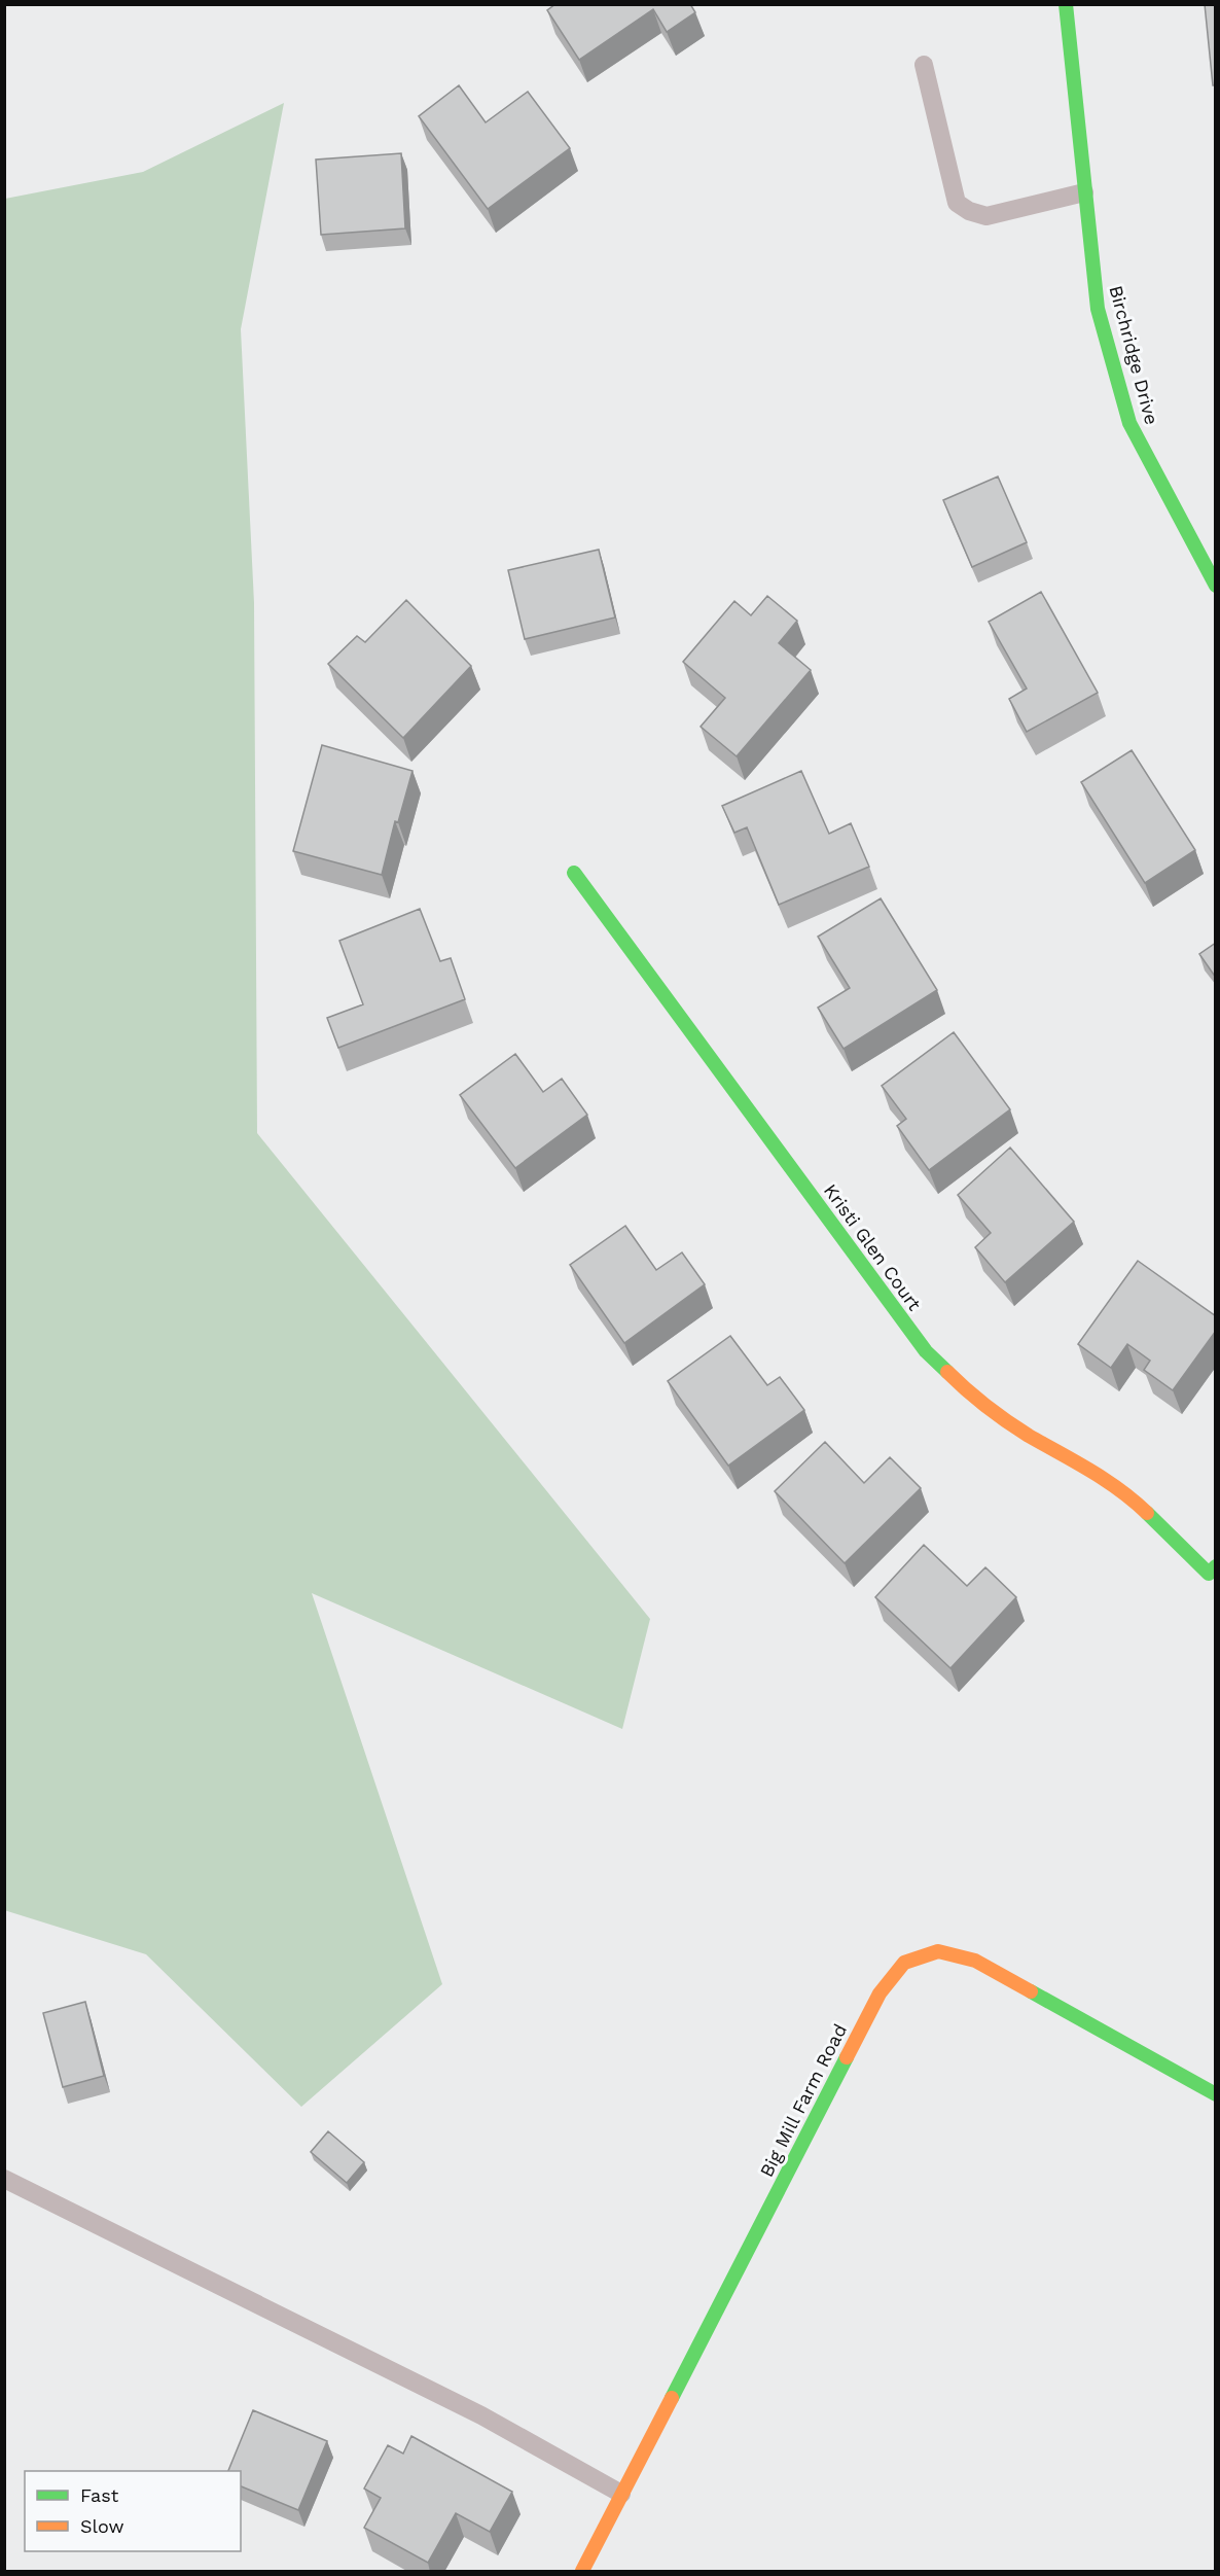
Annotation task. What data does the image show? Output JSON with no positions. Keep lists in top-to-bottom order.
{
  "streets": {
    "street": ["Birchridge Drive", "Kristi Glen Court", "Big Mill Farm Road"]
  },
  "legend": ["Fast", "Slow"]
}
